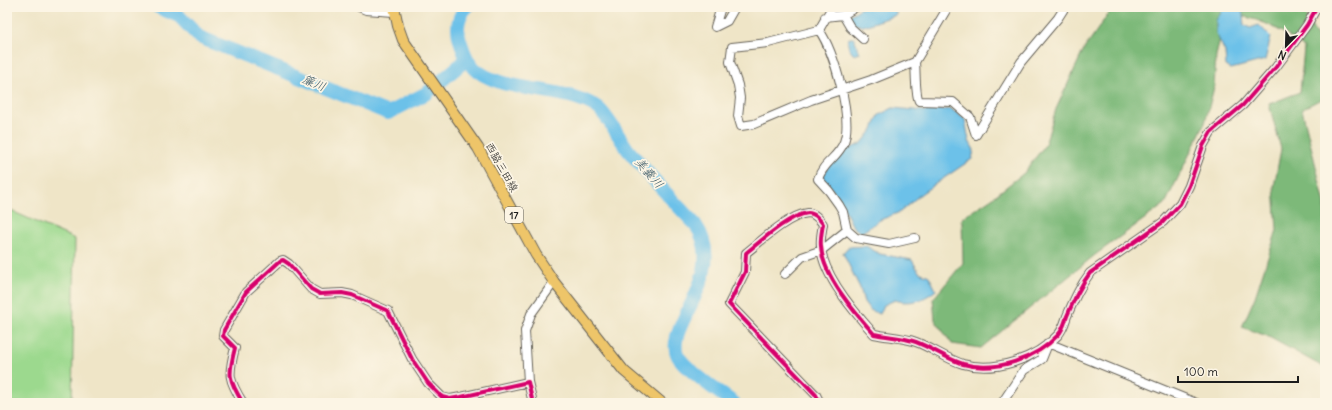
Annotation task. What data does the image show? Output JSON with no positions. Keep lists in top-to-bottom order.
{
  "streets": {
    "main road": ["西脇三田線", "17"]
  },
  "water": ["簾川", "美嚢川"],
  "scale_bar": "100 m",
  "north": "bottom left"
}
